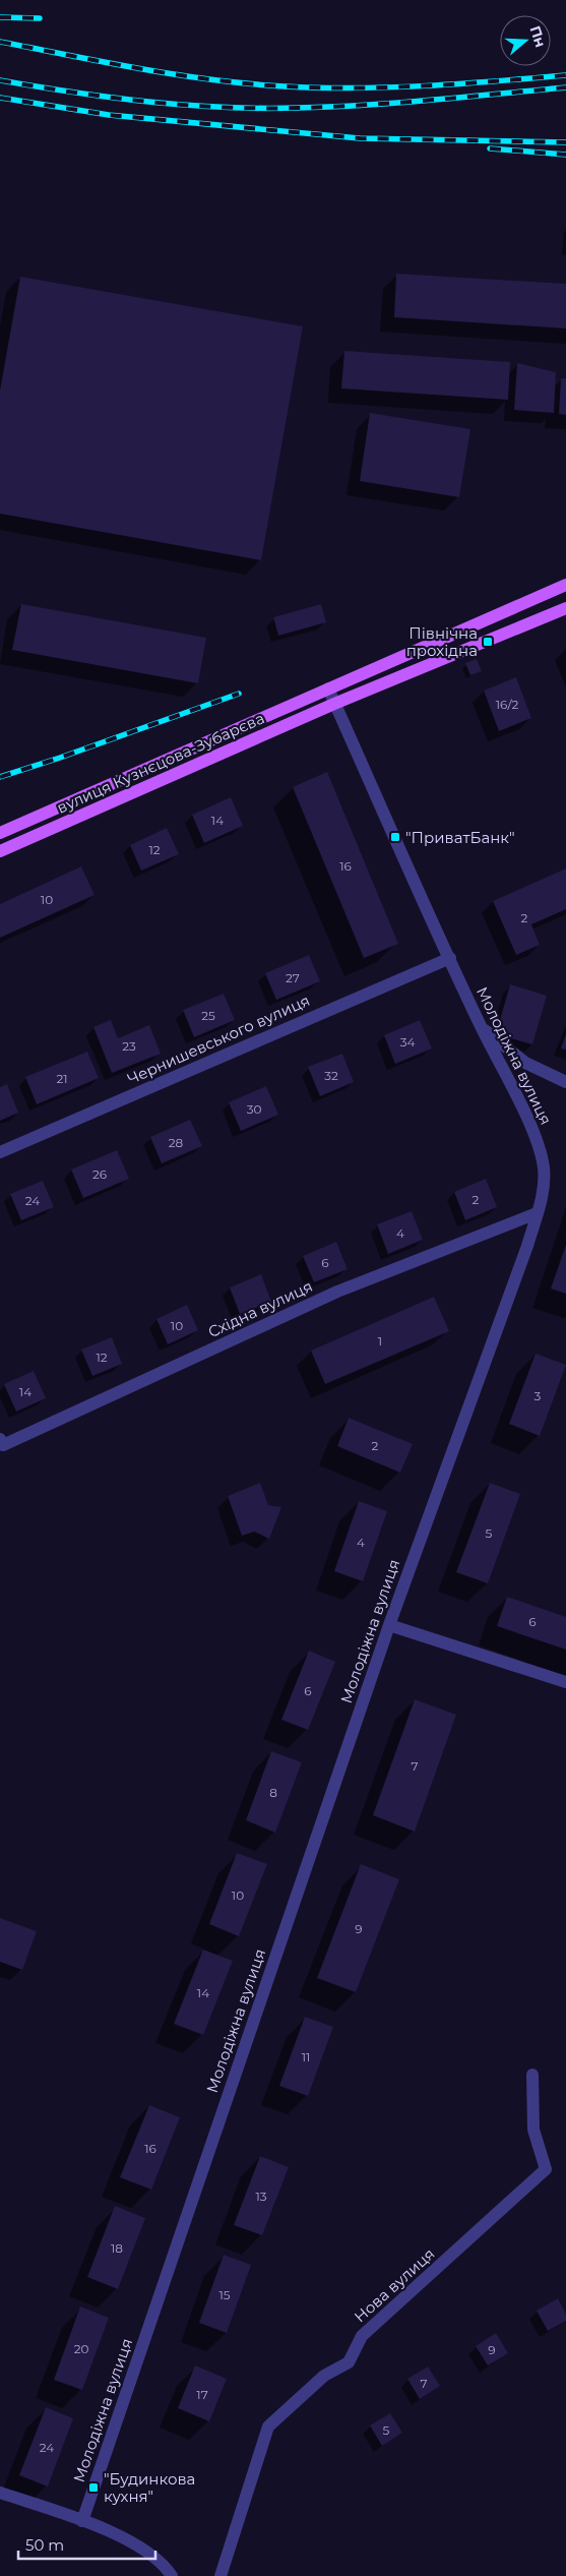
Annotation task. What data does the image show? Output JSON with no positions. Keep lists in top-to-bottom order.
{
  "streets": {
    "main road": ["вулиця Кузнєцова-Зубарєва"],
    "street": [
      "Чернишевського вулиця",
      "Молодіжна вулиця",
      "Східна вулиця",
      "Нова вулиця"
    ]
  },
  "crossings": [
    ["вулиця Кузнєцова-Зубарєва", "Молодіжна вулиця"],
    ["Чернишевського вулиця", "Молодіжна вулиця"],
    ["Молодіжна вулиця", "Східна вулиця"]
  ],
  "places": {
    "transit": ["Північна прохідна", "\"ПриватБанк\"", "\"Будинкова кухня\""]
  },
  "house_numbers": [
    "16/2",
    "14",
    "12",
    "16",
    "10",
    "2",
    "27",
    "25",
    "34",
    "23",
    "32",
    "21",
    "30",
    "28",
    "26",
    "2",
    "24",
    "4",
    "6",
    "10",
    "1",
    "12",
    "14",
    "3",
    "2",
    "5",
    "4",
    "6",
    "6",
    "7",
    "8",
    "10",
    "9",
    "14",
    "11",
    "16",
    "13",
    "18",
    "15",
    "20",
    "9",
    "7",
    "17",
    "5",
    "24"
  ],
  "scale_bar": "50 m",
  "north": "right"
}
